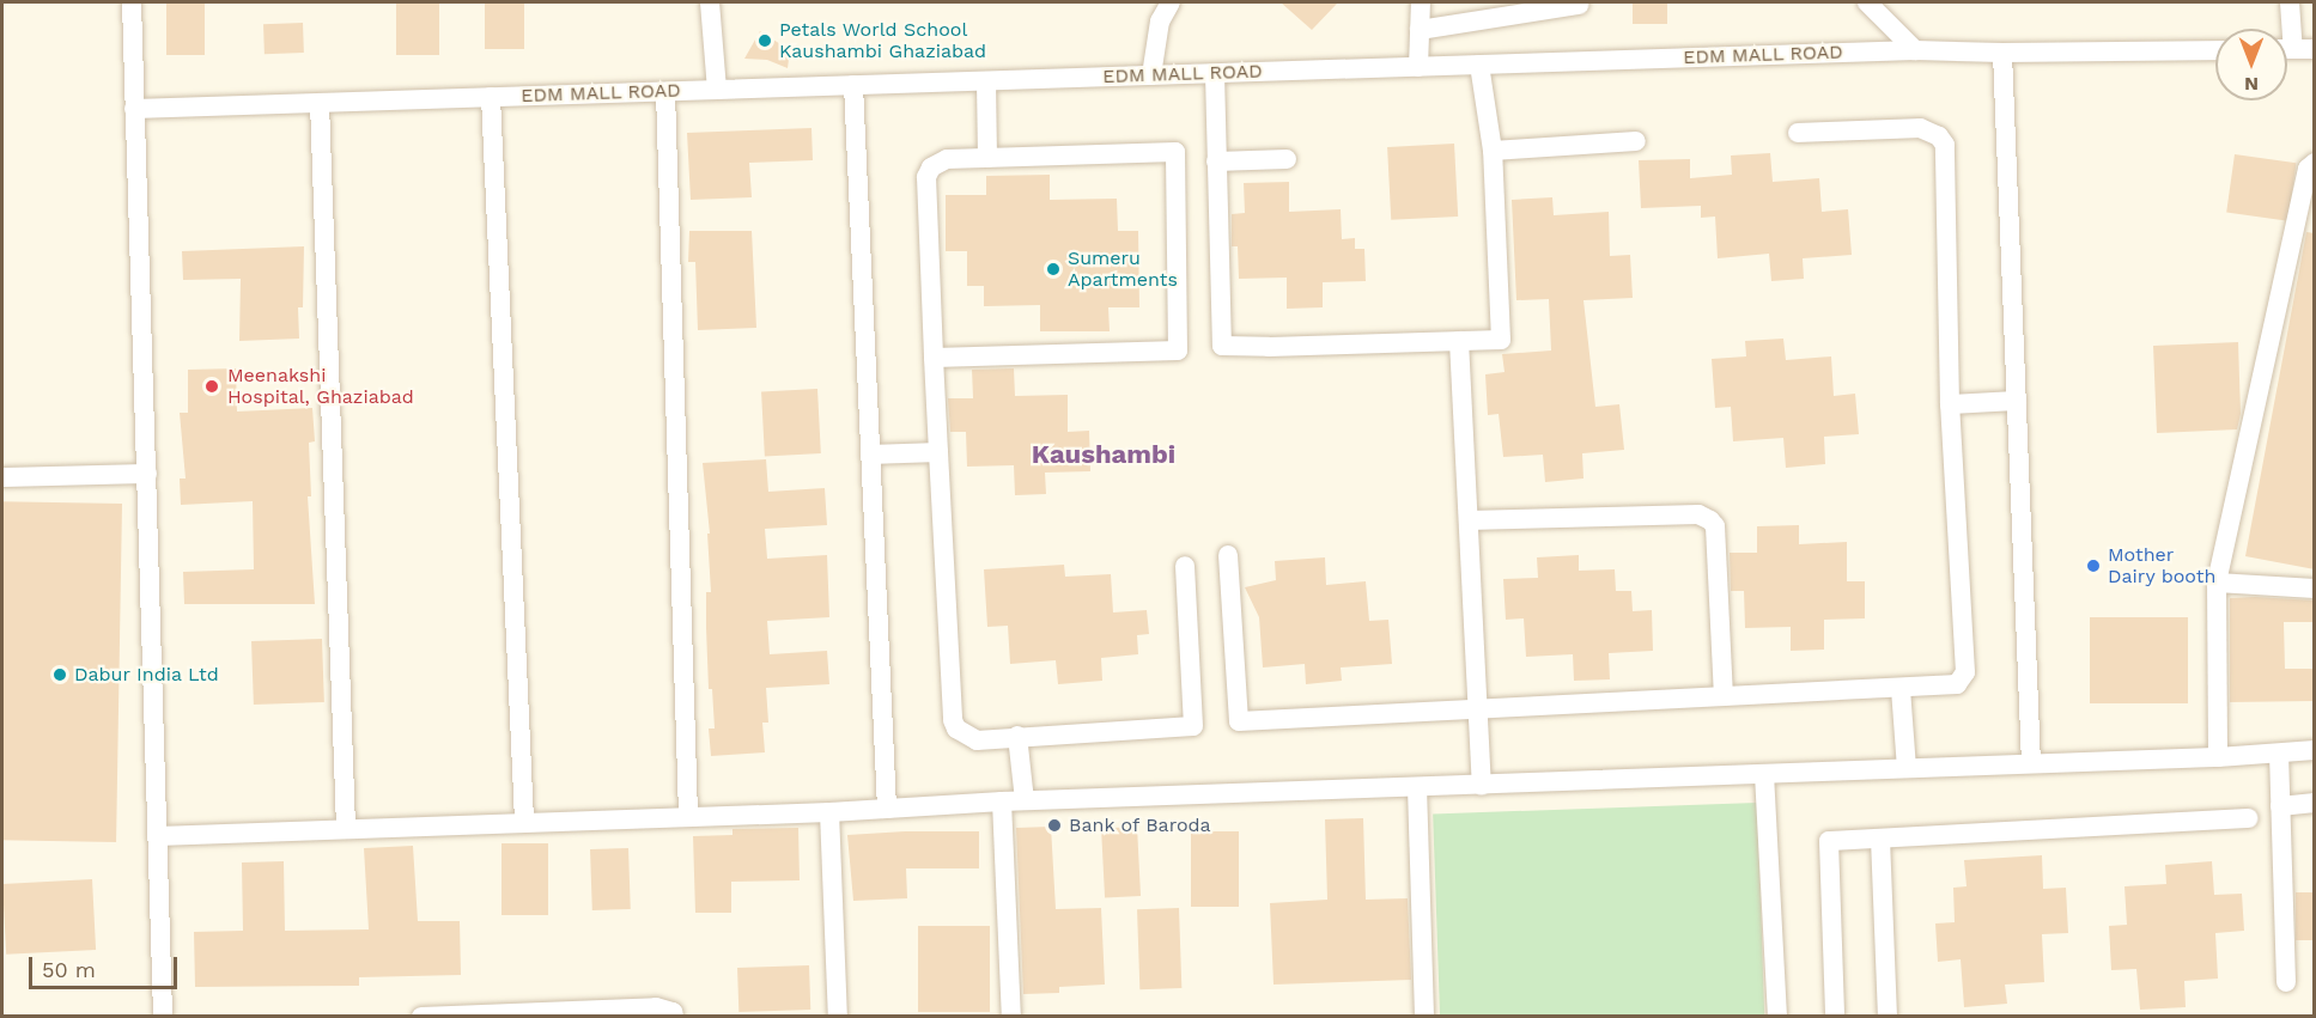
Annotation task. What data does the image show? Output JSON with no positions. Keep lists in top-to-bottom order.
{
  "streets": {
    "street": ["EDM MALL ROAD"]
  },
  "districts": ["Kaushambi"],
  "places": [
    "Petals World School Kaushambi Ghaziabad",
    "Sumeru Apartments",
    "Meenakshi Hospital, Ghaziabad",
    "Mother Dairy booth",
    "Dabur India Ltd",
    "Bank of Baroda"
  ],
  "scale_bar": "50 m",
  "north": "bottom"
}
